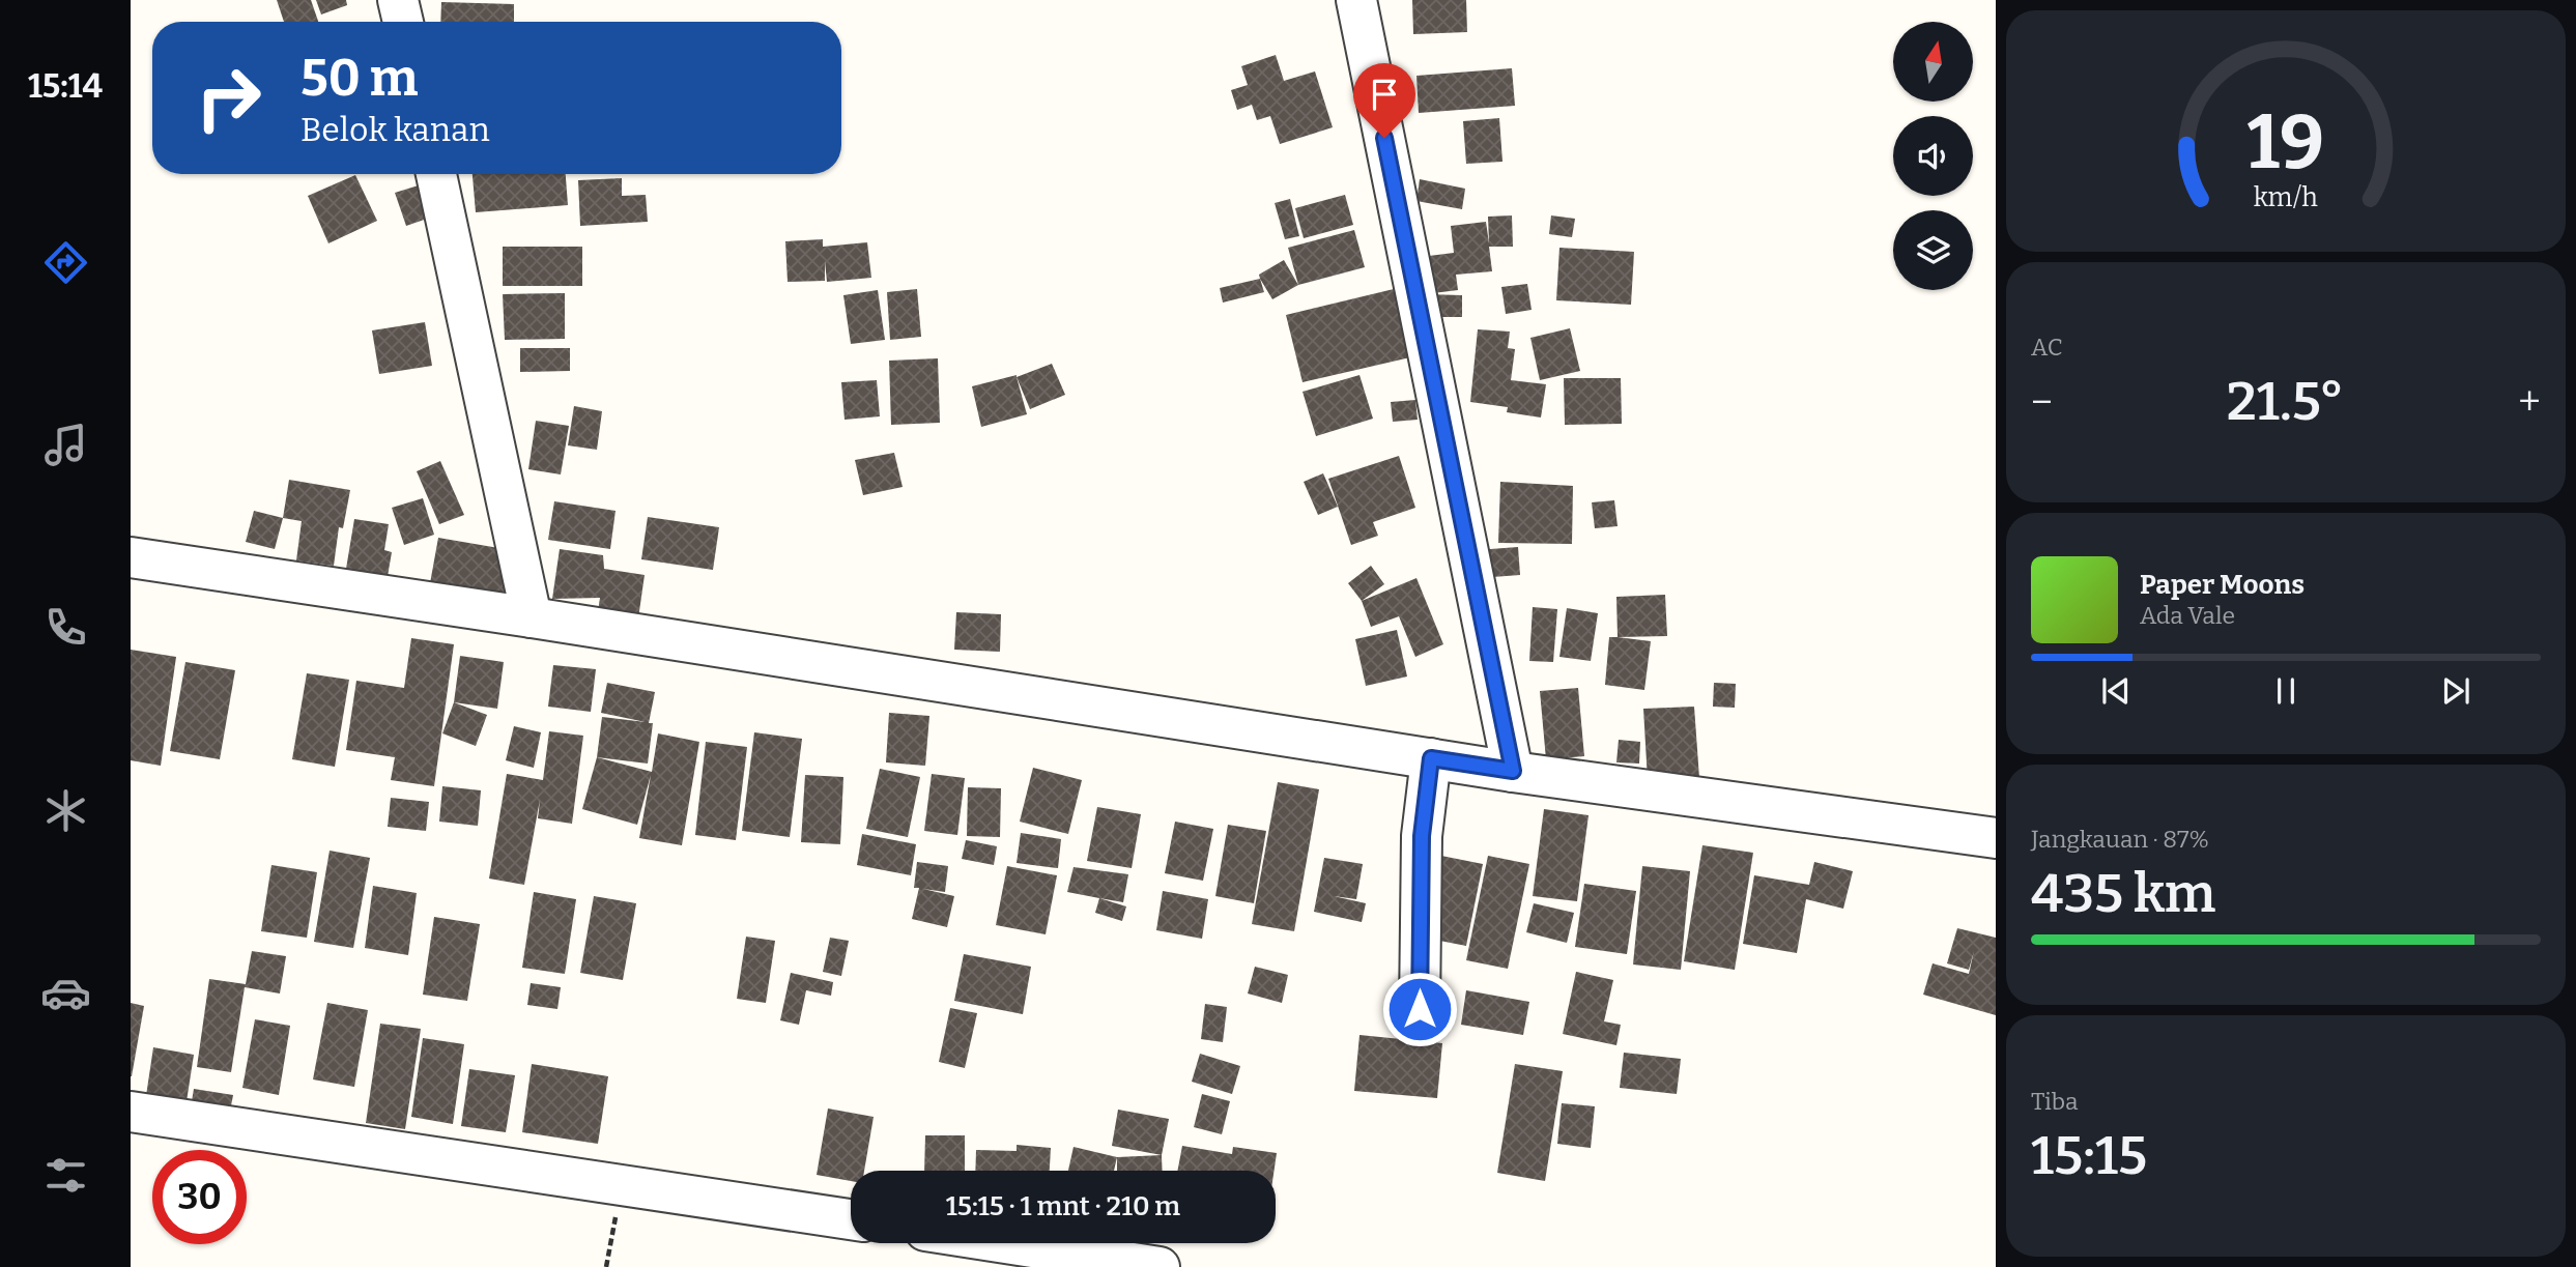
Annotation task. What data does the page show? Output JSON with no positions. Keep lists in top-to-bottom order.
{
  "north": "top",
  "page": {
    "tabs": "15:14",
    "turn": ["50 m", "Belok kanan"],
    "tile": [
      "AC",
      ["Jangkauan · 87%", "435 km"],
      ["Tiba", "15:15"]
    ],
    "heat": ["−", "21.5°", "+"],
    "song": ["Paper Moons", "Ada Vale"],
    "limit": "30",
    "trip": "15:15 · 1 mnt · 210 m",
    "gauge": ["19", "km/h"]
  }
}
